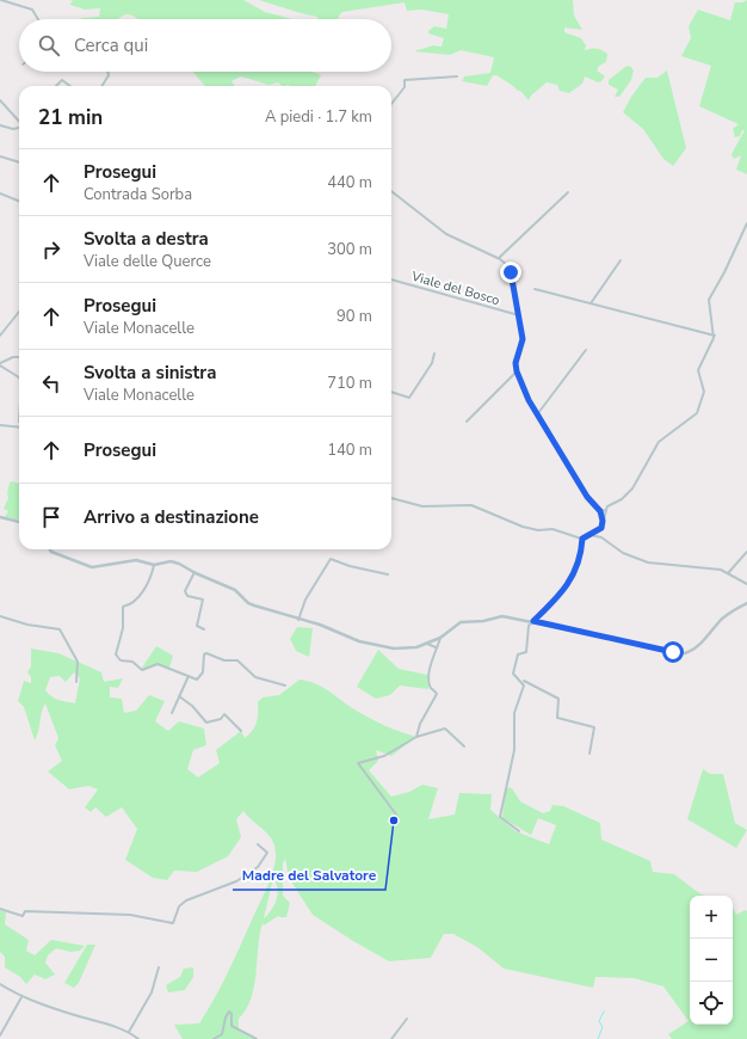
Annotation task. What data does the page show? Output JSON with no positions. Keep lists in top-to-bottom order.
{
  "streets": {
    "street": ["Viale del Bosco"]
  },
  "places": ["Madre del Salvatore"],
  "page": {
    "search": "Cerca qui",
    "heading": ["21 min", "A piedi · 1.7 km"],
    "list": [
      ["Prosegui", "Contrada Sorba", "440 m"],
      ["Svolta a destra", "Viale delle Querce", "300 m"],
      ["Prosegui", "Viale Monacelle", "90 m"],
      ["Svolta a sinistra", "Viale Monacelle", "710 m"],
      ["Prosegui", "140 m"],
      "Arrivo a destinazione"
    ],
    "map_buttons": ["+", "−"]
  }
}
